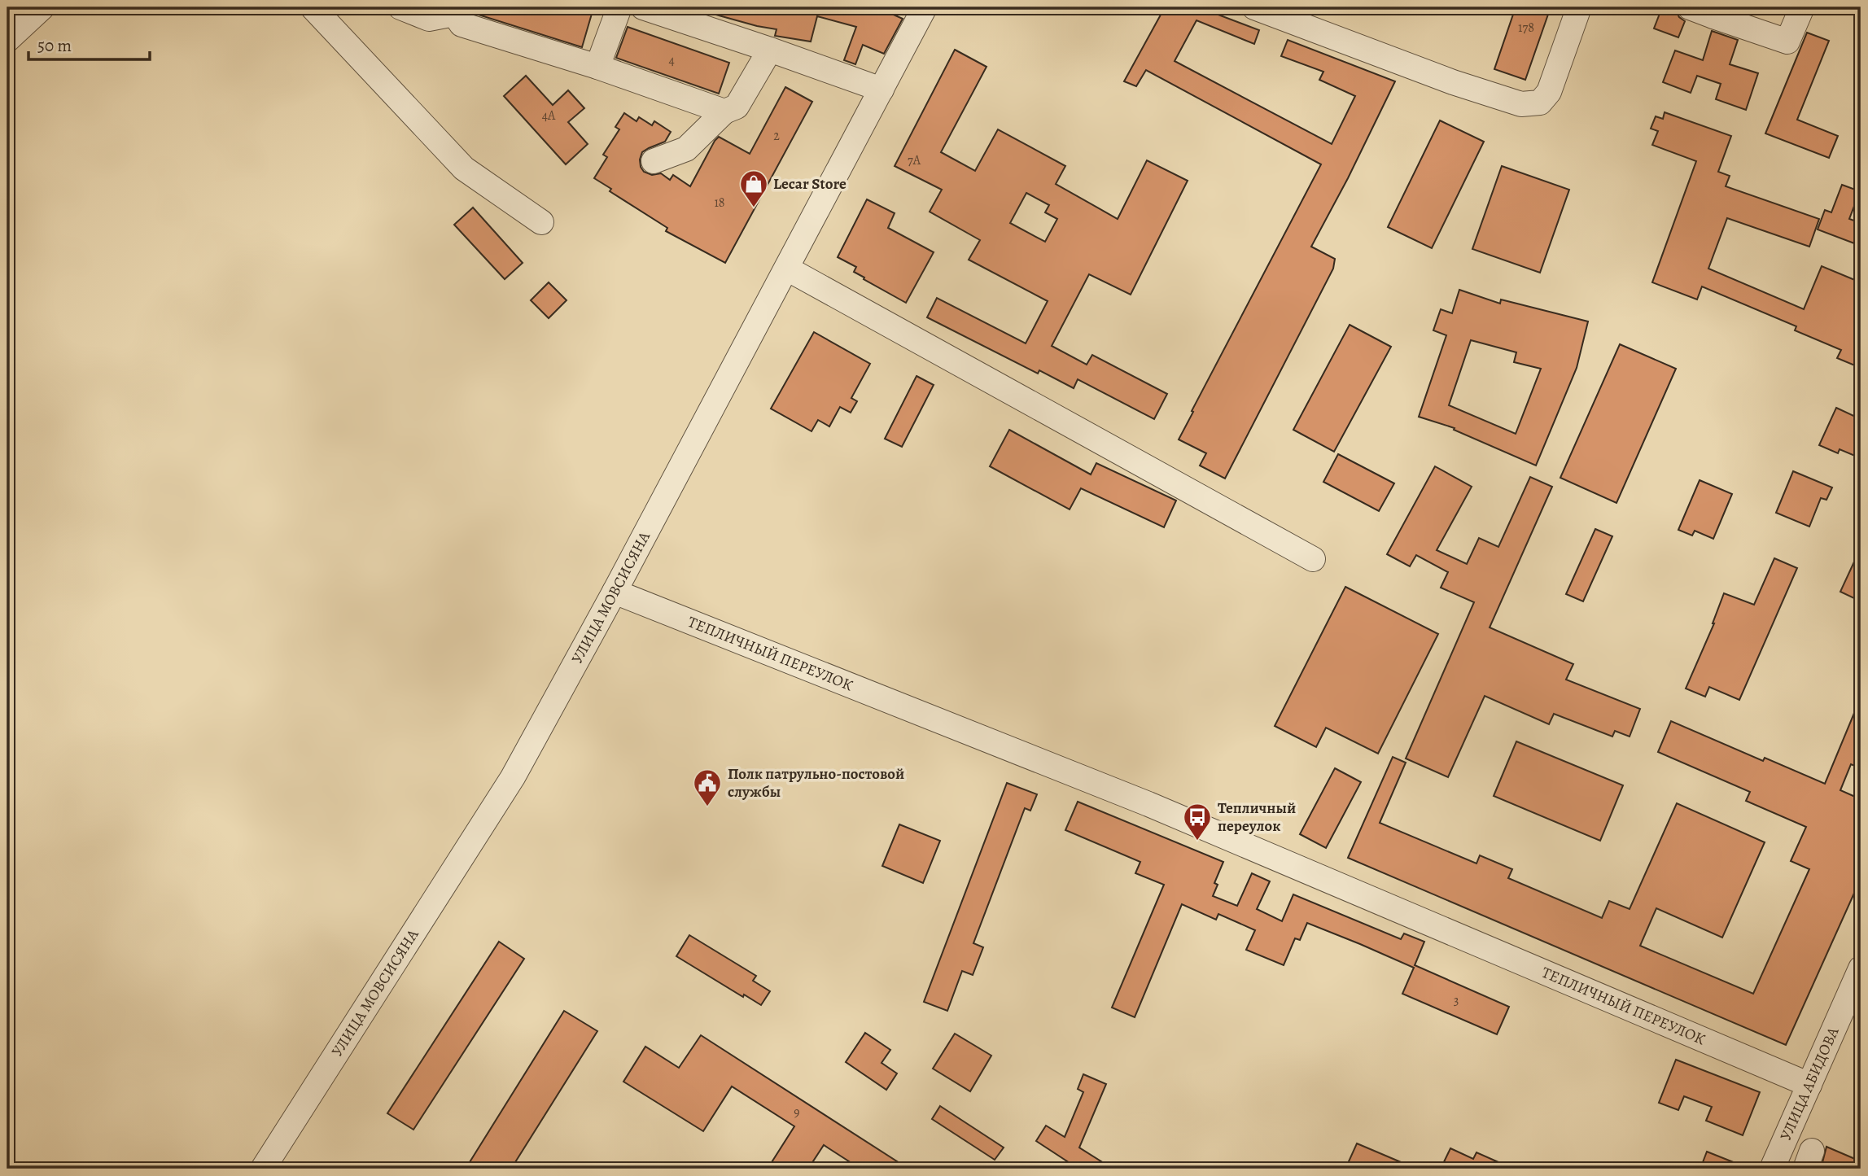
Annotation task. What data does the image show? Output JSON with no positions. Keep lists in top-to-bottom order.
{
  "streets": {
    "street": ["УЛИЦА МОВСИСЯНА", "ТЕПЛИЧНЫЙ ПЕРЕУЛОК", "УЛИЦА АБИДОВА"]
  },
  "crossings": [
    ["УЛИЦА МОВСИСЯНА", "ТЕПЛИЧНЫЙ ПЕРЕУЛОК"],
    ["ТЕПЛИЧНЫЙ ПЕРЕУЛОК", "УЛИЦА АБИДОВА"]
  ],
  "places": {
    "shop": ["Lecar Store"],
    "public building": ["Полк патрульно-постовой службы"],
    "bus stop": ["Тепличный переулок"]
  },
  "house_numbers": [
    "178",
    "4",
    "4А",
    "2",
    "7А",
    "18",
    "3",
    "9"
  ],
  "scale_bar": "50 m"
}
